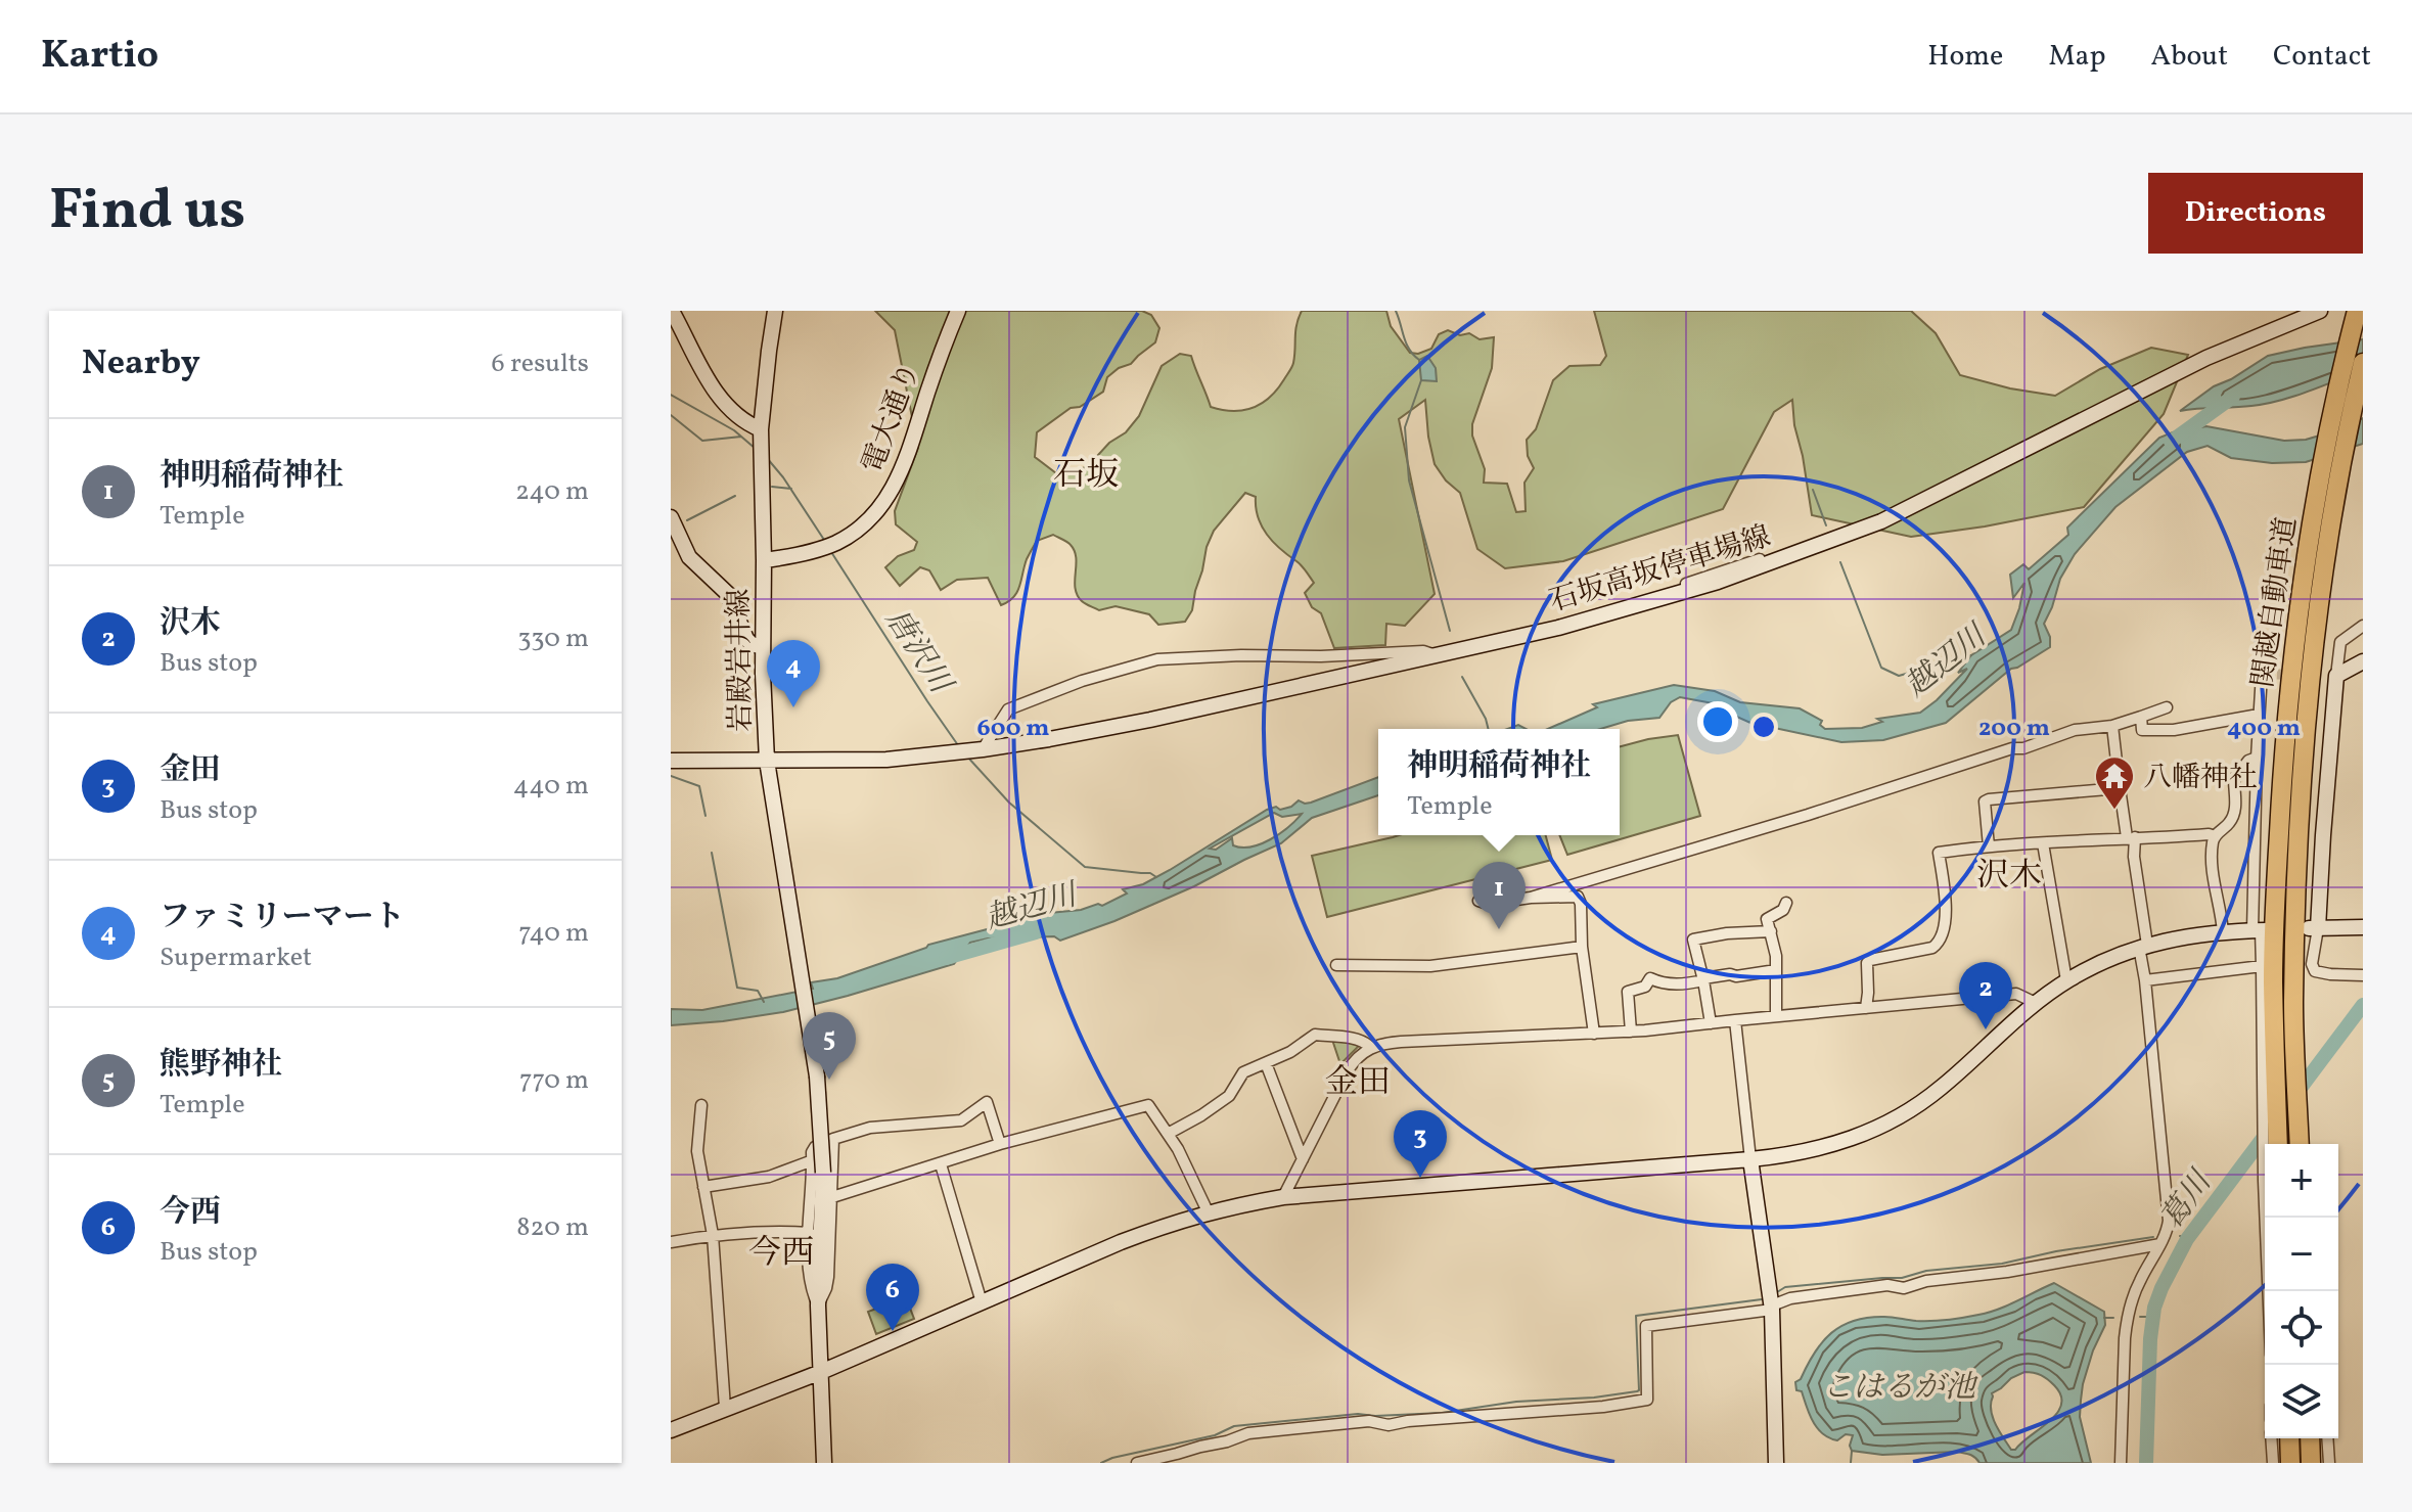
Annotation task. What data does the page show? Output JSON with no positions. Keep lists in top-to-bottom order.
{
  "streets": {
    "highway": ["関越自動車道"],
    "street": ["電大通り", "石坂高坂停車場線", "岩殿岩井線"]
  },
  "crossings": [
    ["電大通り", "岩殿岩井線"],
    ["石坂高坂停車場線", "岩殿岩井線"]
  ],
  "districts": [
    "石坂",
    "沢木",
    "金田",
    "今西"
  ],
  "water": [
    "唐沢川",
    "越辺川",
    "葛川",
    "こはるが池"
  ],
  "places": {
    "temple": ["八幡神社"]
  },
  "page": {
    "header": "Kartio",
    "nav": [
      "Home",
      "Map",
      "About",
      "Contact"
    ],
    "title": "Find us",
    "buttons": "Directions",
    "heading": ["Nearby", "6 results"],
    "list": [
      {
        "mark": "1",
        "name": "神明稲荷神社",
        "note": "Temple",
        "value": "240 m"
      },
      {
        "mark": "2",
        "name": "沢木",
        "note": "Bus stop",
        "value": "330 m"
      },
      {
        "mark": "3",
        "name": "金田",
        "note": "Bus stop",
        "value": "440 m"
      },
      {
        "mark": "4",
        "name": "ファミリーマート",
        "note": "Supermarket",
        "value": "740 m"
      },
      {
        "mark": "5",
        "name": "熊野神社",
        "note": "Temple",
        "value": "770 m"
      },
      {
        "mark": "6",
        "name": "今西",
        "note": "Bus stop",
        "value": "820 m"
      }
    ],
    "pins": [
      "4",
      "1",
      "2",
      "5",
      "3",
      "6"
    ],
    "popup": ["神明稲荷神社", "Temple"],
    "map_buttons": ["+", "−"]
  },
  "rings": ["200 m", "400 m", "600 m"]
}
